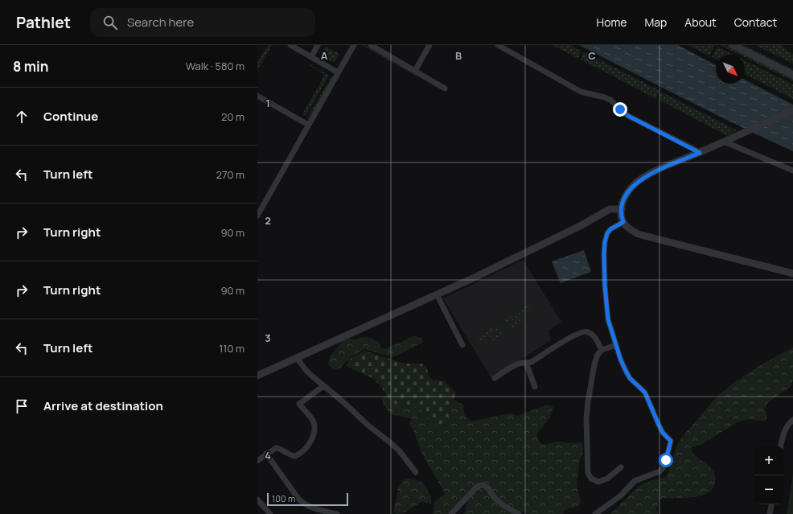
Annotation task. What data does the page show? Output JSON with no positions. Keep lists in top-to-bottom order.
{
  "scale_bar": "100 m",
  "north": "bottom right",
  "page": {
    "header": "Pathlet",
    "search": "Search here",
    "nav": [
      "Home",
      "Map",
      "About",
      "Contact"
    ],
    "heading": ["8 min", "Walk · 580 m"],
    "list": [
      ["Continue", "20 m"],
      ["Turn left", "270 m"],
      ["Turn right", "90 m"],
      ["Turn right", "90 m"],
      ["Turn left", "110 m"],
      "Arrive at destination"
    ],
    "map_buttons": ["+", "−"],
    "scale": "100 m"
  },
  "grid": {
    "columns": ["A", "B", "C"],
    "rows": [
      "1",
      "2",
      "3",
      "4"
    ]
  }
}
